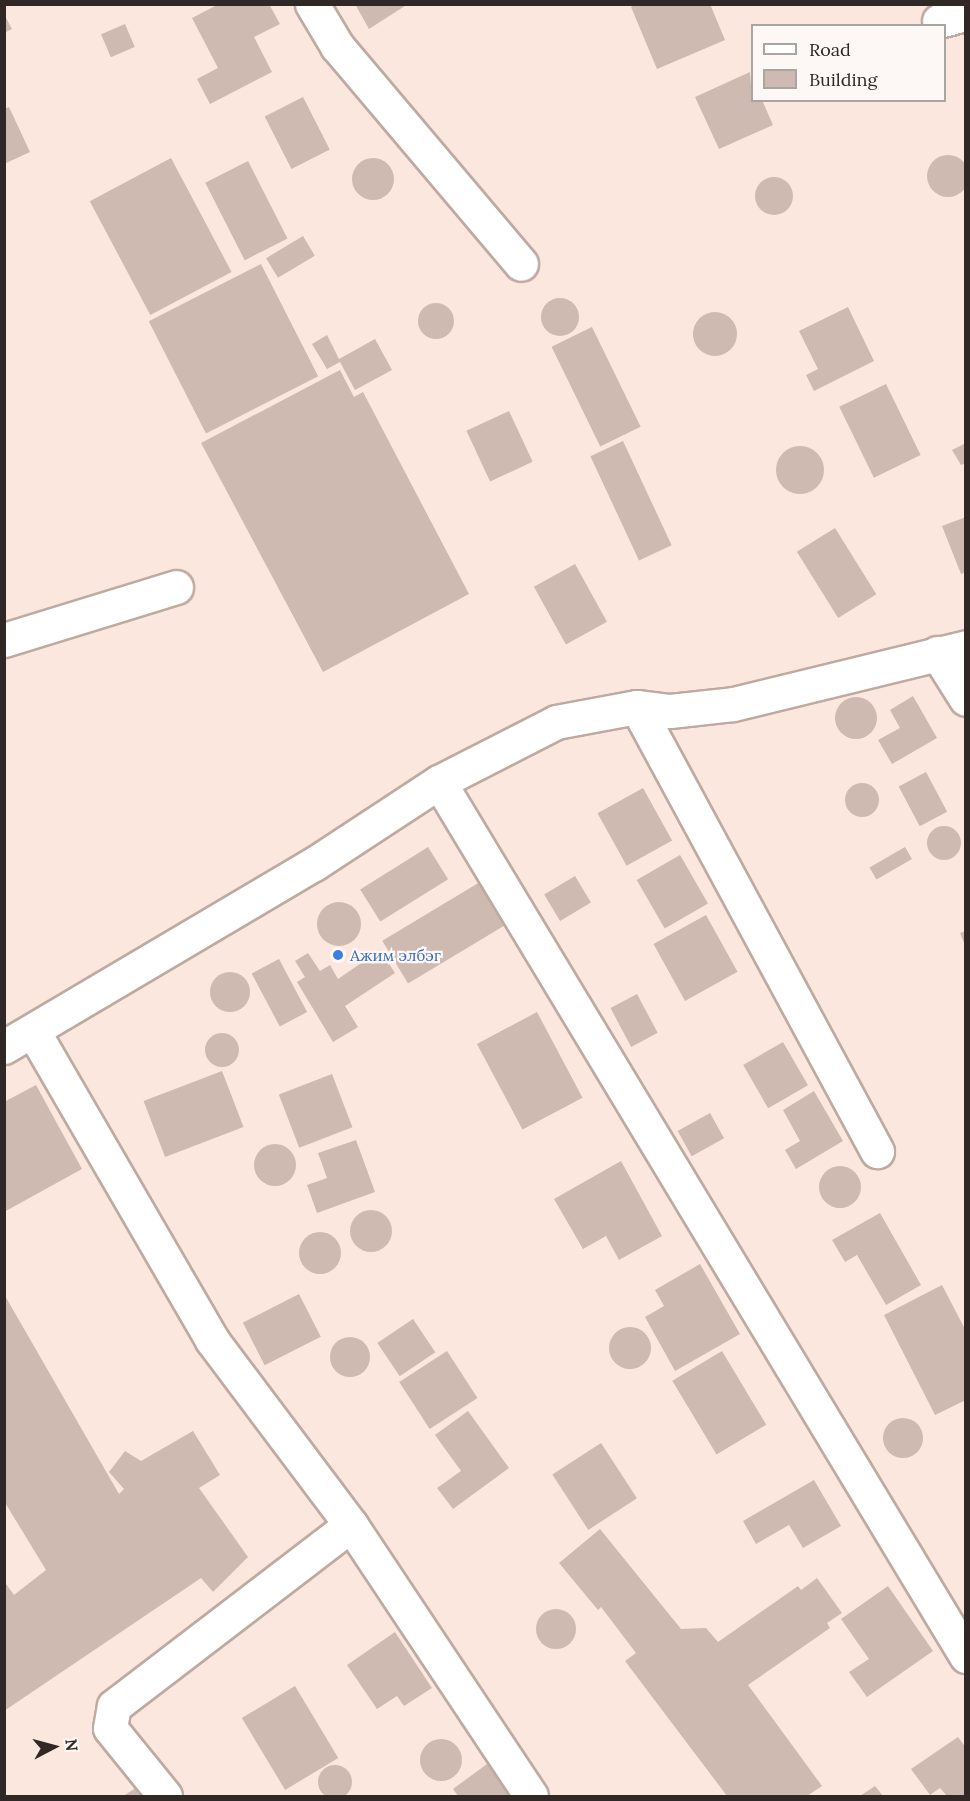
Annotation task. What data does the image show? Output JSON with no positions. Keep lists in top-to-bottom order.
{
  "places": ["Ажим элбэг"],
  "legend": ["Road", "Building"],
  "north": "right"
}
